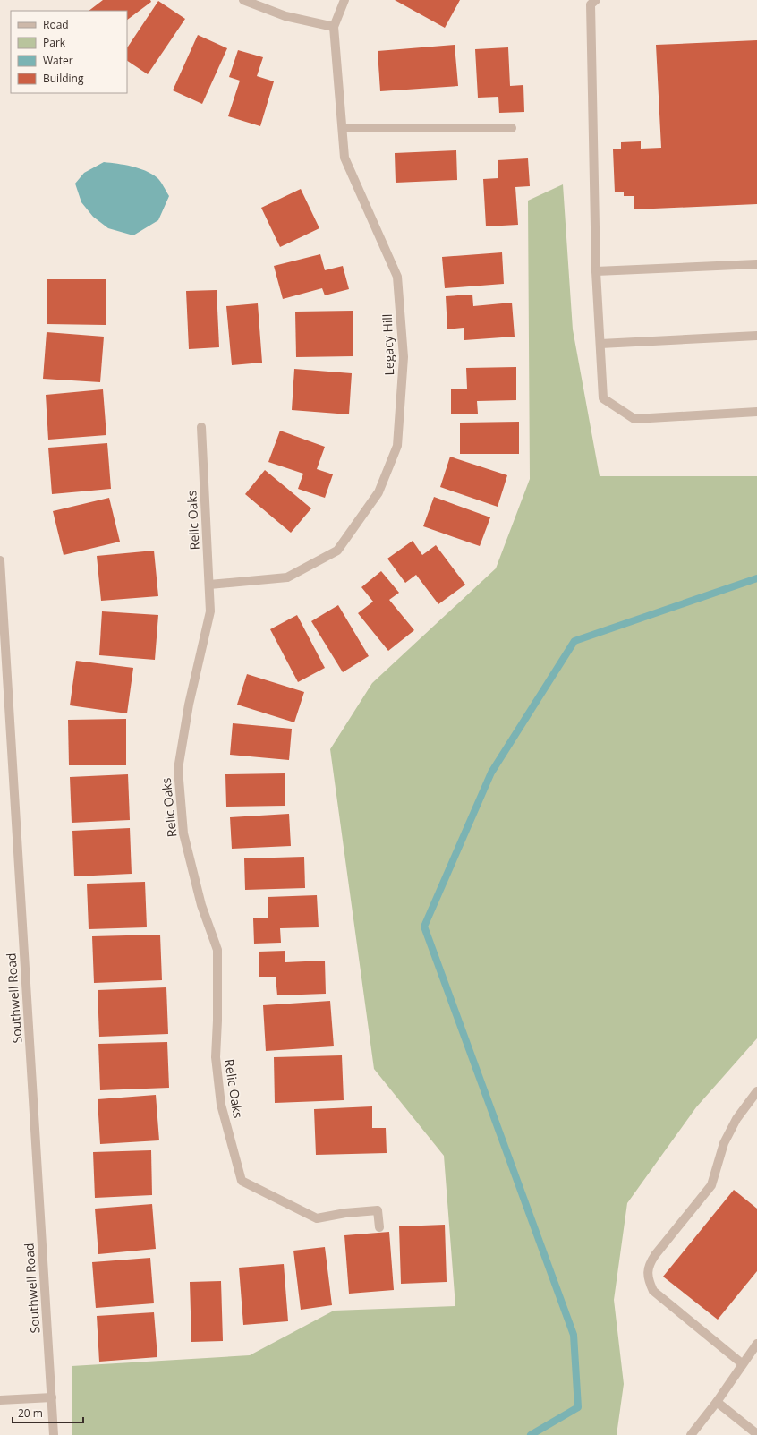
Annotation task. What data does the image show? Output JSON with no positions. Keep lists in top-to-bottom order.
{
  "streets": {
    "street": ["Legacy Hill", "Relic Oaks", "Southwell Road"]
  },
  "crossings": [
    ["Legacy Hill", "Relic Oaks"]
  ],
  "legend": [
    "Road",
    "Park",
    "Water",
    "Building"
  ],
  "scale_bar": "20 m"
}
